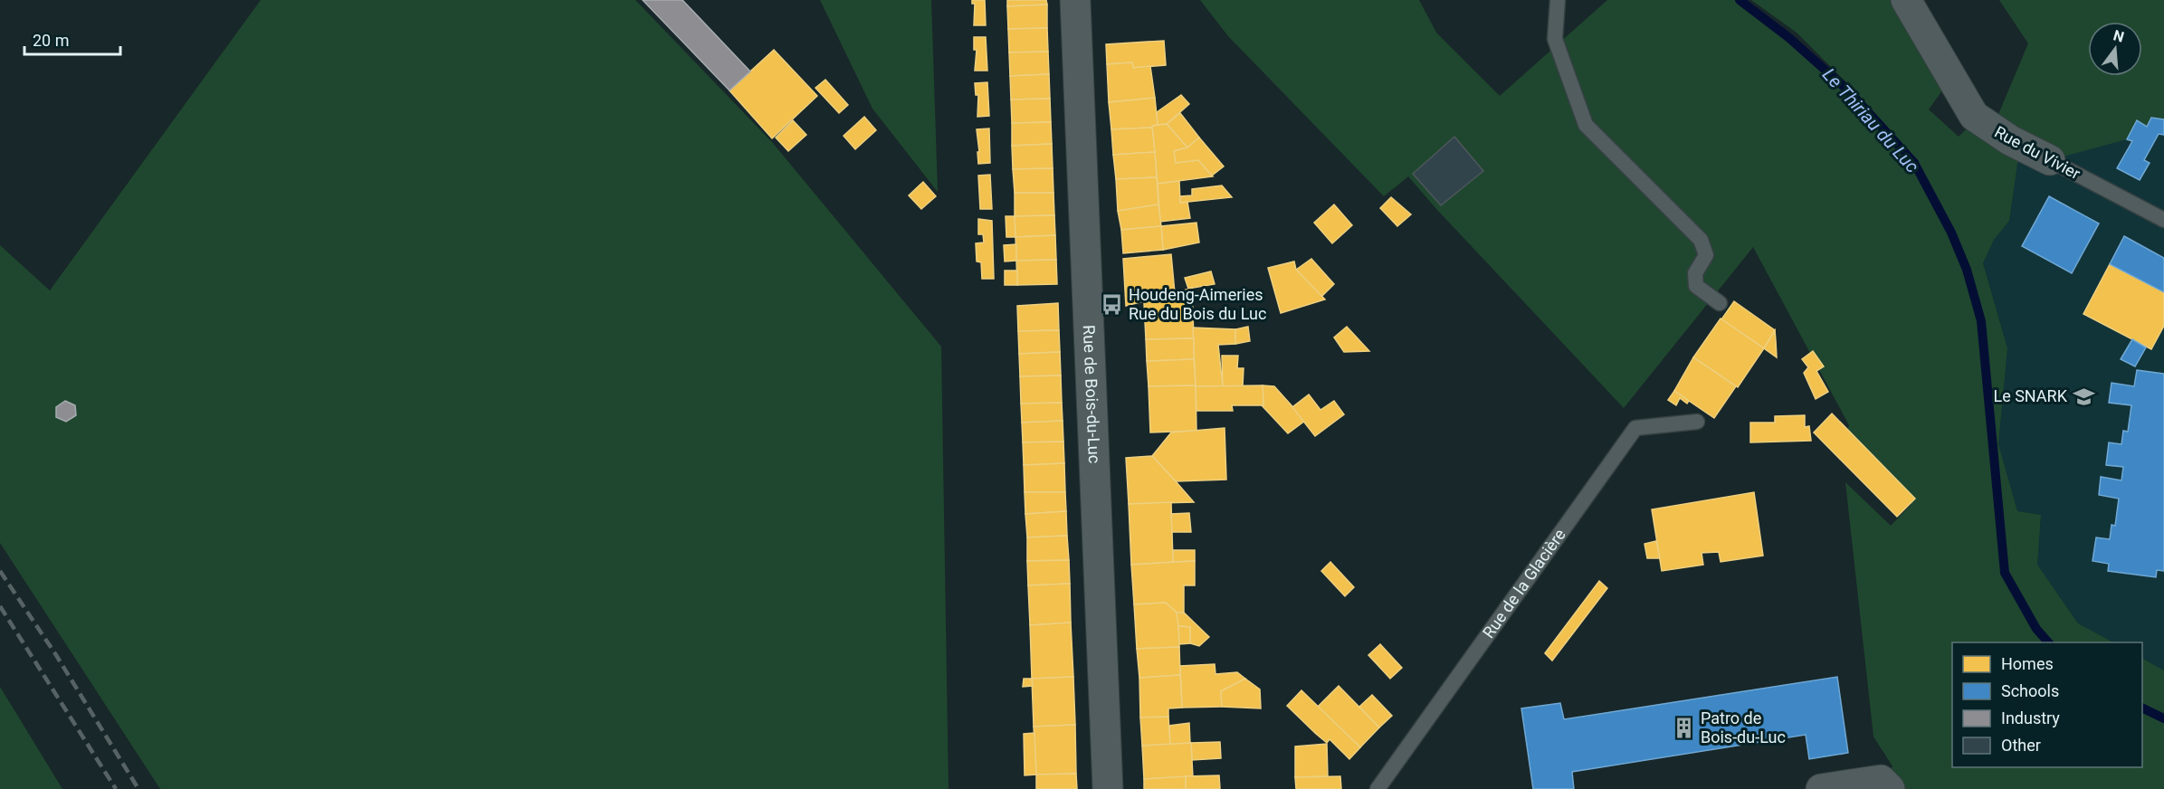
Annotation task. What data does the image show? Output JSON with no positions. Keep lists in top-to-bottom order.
{
  "streets": {
    "street": ["Rue du Vivier", "Rue de Bois-du-Luc"],
    "lane": ["Rue de la Glacière"]
  },
  "water": ["Le Thiriau du Luc"],
  "places": {
    "bus stop": ["Houdeng-Aimeries Rue du Bois du Luc"],
    "school or university": ["Le SNARK"],
    "building": ["Patro de Bois-du-Luc"]
  },
  "legend": [
    "Homes",
    "Schools",
    "Industry",
    "Other"
  ],
  "scale_bar": "20 m",
  "north": "top"
}
